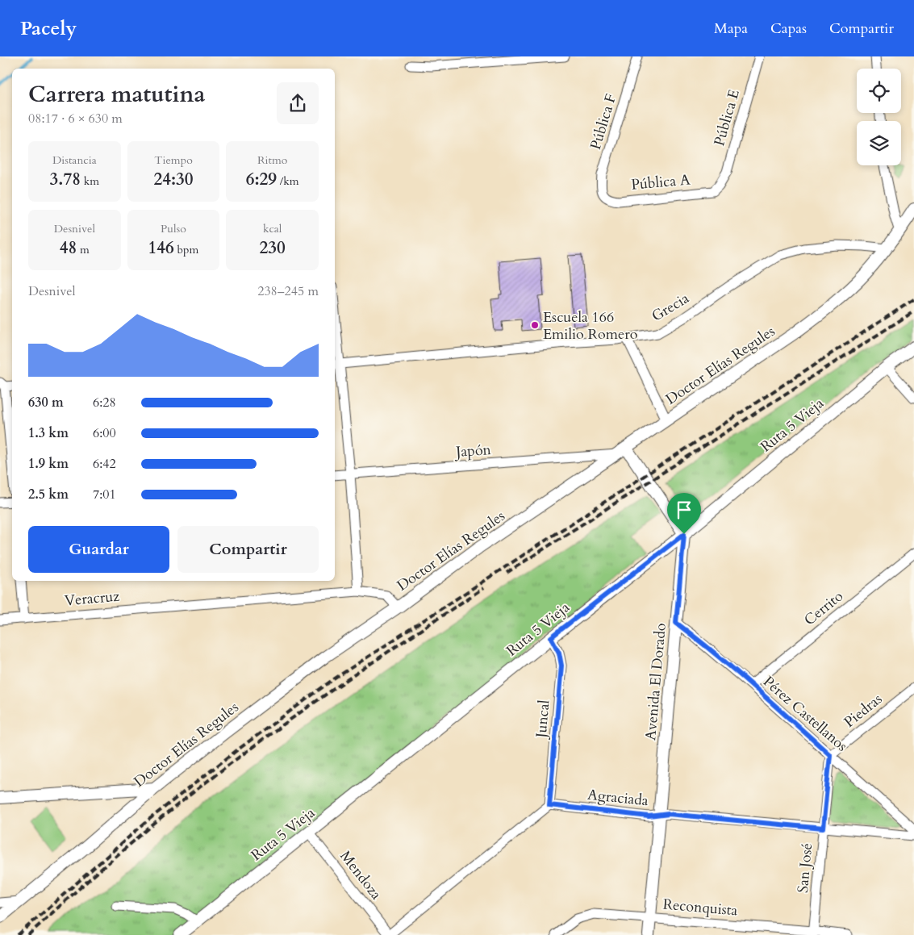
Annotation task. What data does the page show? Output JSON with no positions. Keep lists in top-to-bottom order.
{
  "streets": {
    "street": [
      "Pública E",
      "Pública F",
      "Pública A",
      "Grecia",
      "Doctor Elías Regules",
      "Ruta 5 Vieja",
      "Japón",
      "Veracruz",
      "Cerrito",
      "Avenida El Dorado",
      "Piedras",
      "Pérez Castellanos",
      "Juncal",
      "Agraciada",
      "San José",
      "Mendoza",
      "Reconquista"
    ]
  },
  "crossings": [
    ["Pública E", "Pública A"],
    ["Pública F", "Pública A"],
    ["Grecia", "Doctor Elías Regules"],
    ["Doctor Elías Regules", "Japón"],
    ["Doctor Elías Regules", "Veracruz"],
    ["Ruta 5 Vieja", "Avenida El Dorado"],
    ["Ruta 5 Vieja", "Juncal"],
    ["Ruta 5 Vieja", "Mendoza"],
    ["Cerrito", "Pérez Castellanos"],
    ["Avenida El Dorado", "Pérez Castellanos"],
    ["Avenida El Dorado", "Agraciada"],
    ["Avenida El Dorado", "Reconquista"],
    ["Piedras", "Pérez Castellanos"],
    ["Piedras", "San José"],
    ["Pérez Castellanos", "San José"],
    ["Juncal", "Agraciada"],
    ["Agraciada", "San José"],
    ["San José", "Reconquista"]
  ],
  "places": ["Escuela 166 Emilio Romero"],
  "page": {
    "header": "Pacely",
    "nav": ["Mapa", "Capas", "Compartir"],
    "heading": ["Carrera matutina", "08:17 · 6 × 630 m"],
    "stats": [
      ["Distancia", "3.78 km"],
      ["Tiempo", "24:30"],
      ["Ritmo", "6:29 /km"],
      ["Desnivel", "48 m"],
      ["Pulso", "146 bpm"],
      ["kcal", "230"]
    ],
    "chart": ["Desnivel", "238–245 m"],
    "list": [
      {
        "name": "630 m",
        "note": "6:28"
      },
      {
        "name": "1.3 km",
        "note": "6:00"
      },
      {
        "name": "1.9 km",
        "note": "6:42"
      },
      {
        "name": "2.5 km",
        "note": "7:01"
      }
    ],
    "buttons": ["Guardar", "Compartir"]
  }
}
